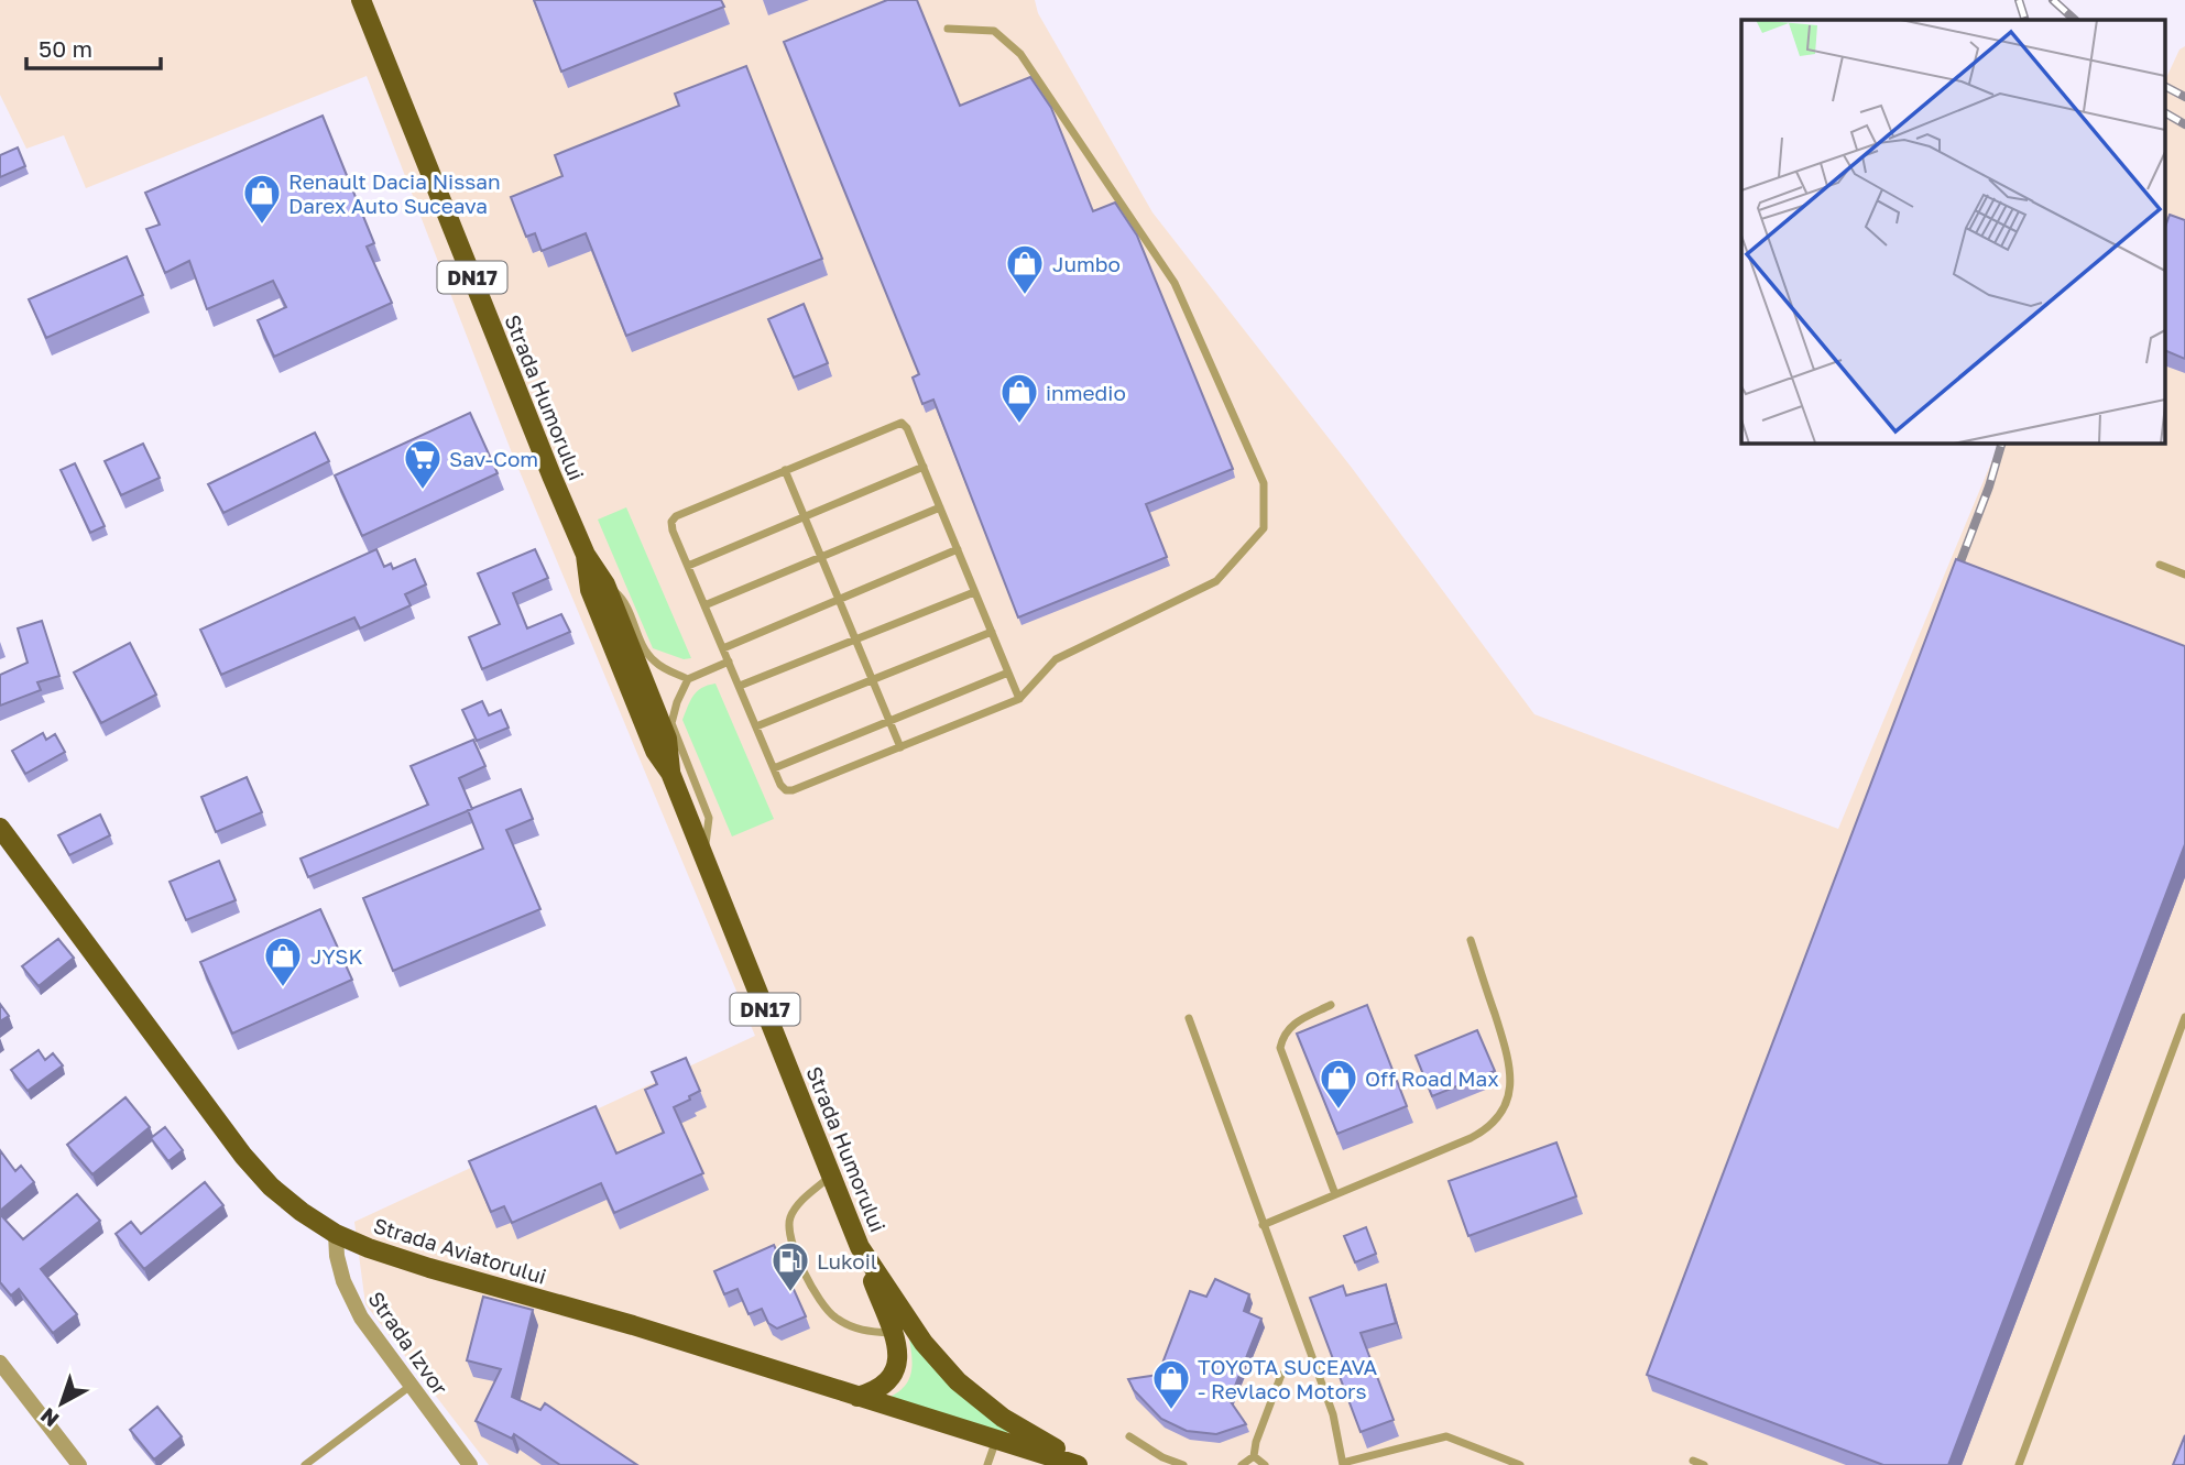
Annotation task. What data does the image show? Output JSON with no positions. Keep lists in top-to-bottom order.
{
  "streets": {
    "main road": ["DN17", "Strada Humorului", "Strada Aviatorului"],
    "street": ["Strada Izvor"]
  },
  "crossings": [
    ["Strada Aviatorului", "Strada Izvor"]
  ],
  "places": {
    "shop": [
      "Renault Dacia Nissan Darex Auto Suceava",
      "Jumbo",
      "inmedio",
      "JYSK",
      "Off Road Max",
      "TOYOTA SUCEAVA - Revlaco Motors"
    ],
    "supermarket": ["Sav-Com"],
    "fuel station": ["Lukoil"]
  },
  "scale_bar": "50 m",
  "north": "bottom left"
}
